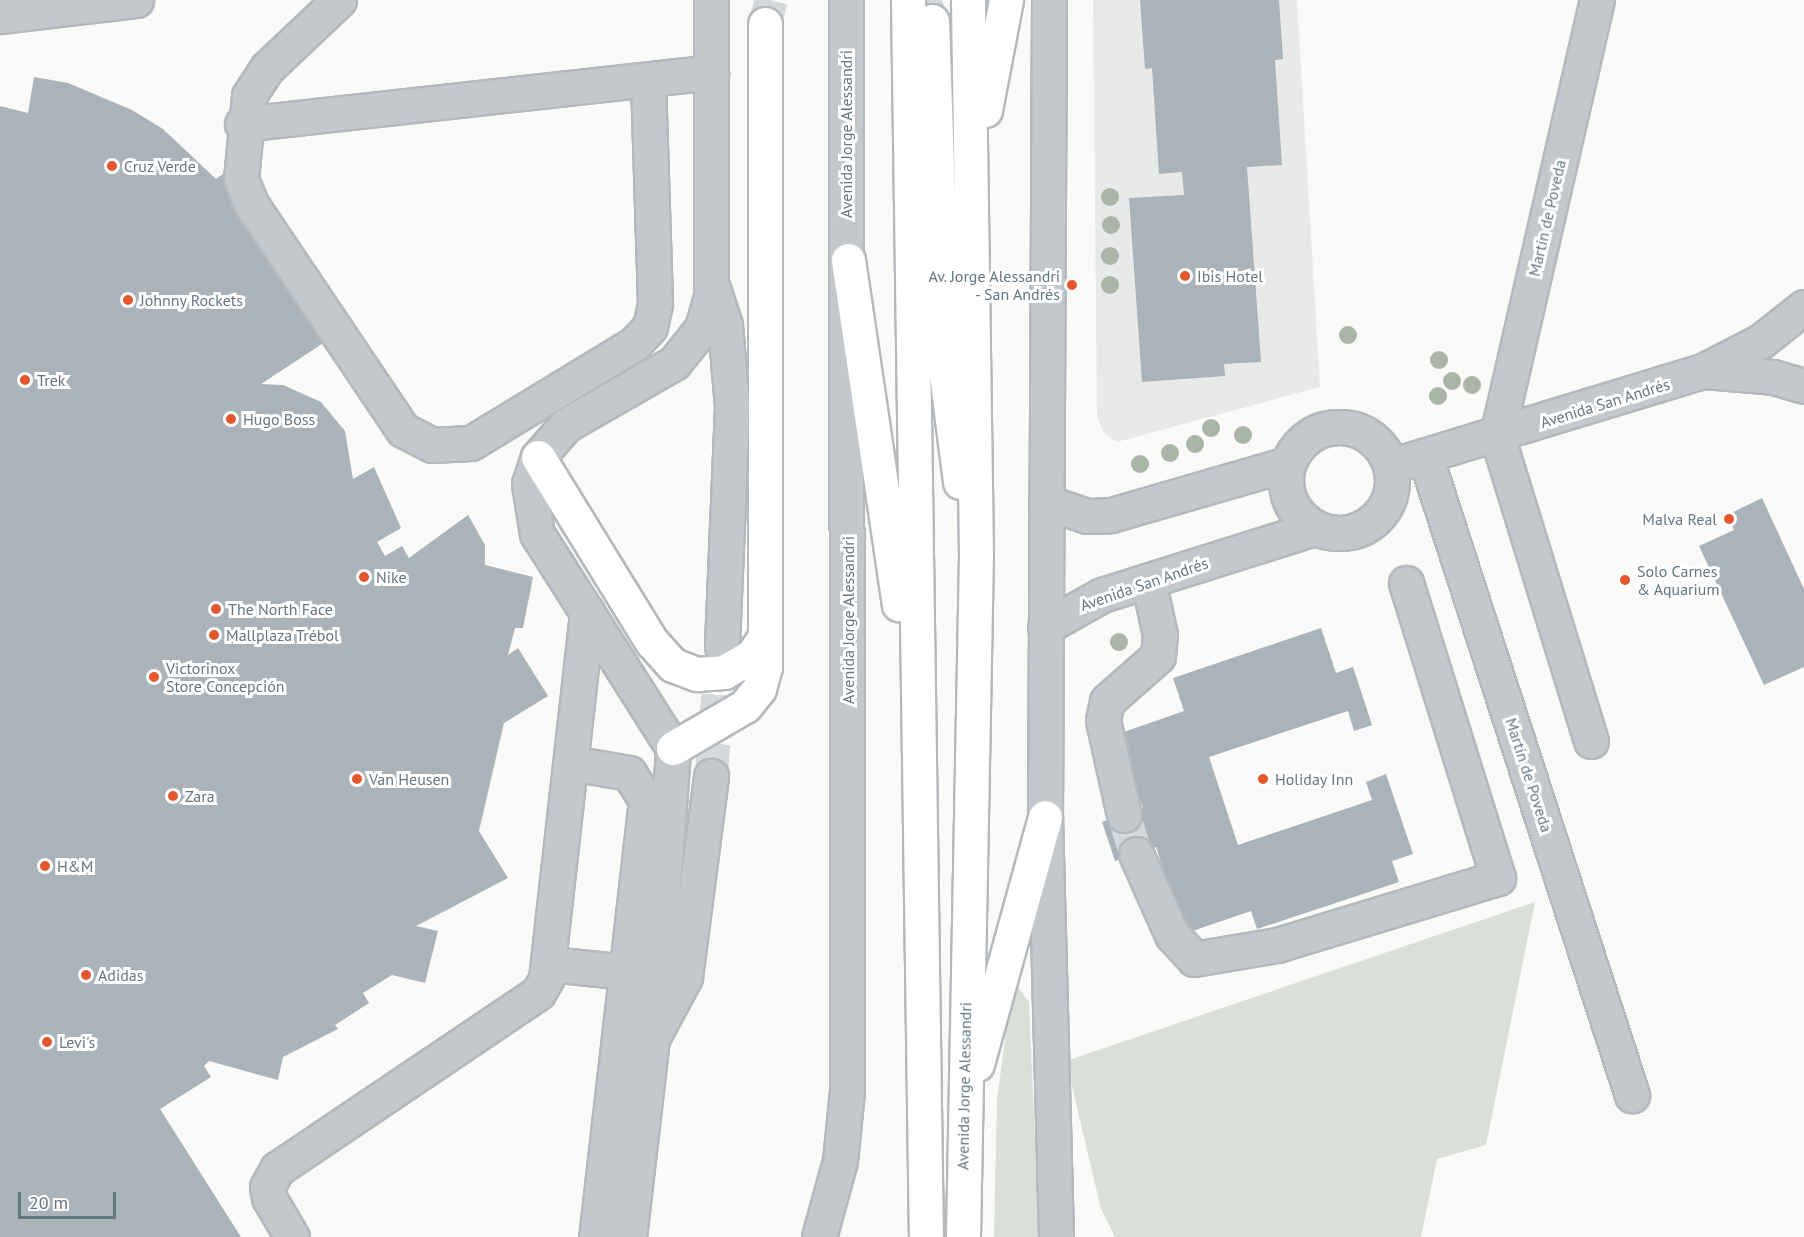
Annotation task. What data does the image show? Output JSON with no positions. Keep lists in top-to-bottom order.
{
  "streets": {
    "highway": ["Avenida Jorge Alessandri"],
    "street": ["Martín de Poveda", "Avenida San Andrés"]
  },
  "crossings": [
    ["Martín de Poveda", "Avenida San Andrés"]
  ],
  "places": [
    "Cruz Verde",
    "Ibis Hotel",
    "Av. Jorge Alessandri - San Andrés",
    "Johnny Rockets",
    "Trek",
    "Hugo Boss",
    "Malva Real",
    "Nike",
    "Solo Carnes & Aquarium",
    "The North Face",
    "Mallplaza Trébol",
    "Victorinox Store Concepción",
    "Van Heusen",
    "Holiday Inn",
    "Zara",
    "H&M",
    "Adidas",
    "Levi's"
  ],
  "scale_bar": "20 m"
}
